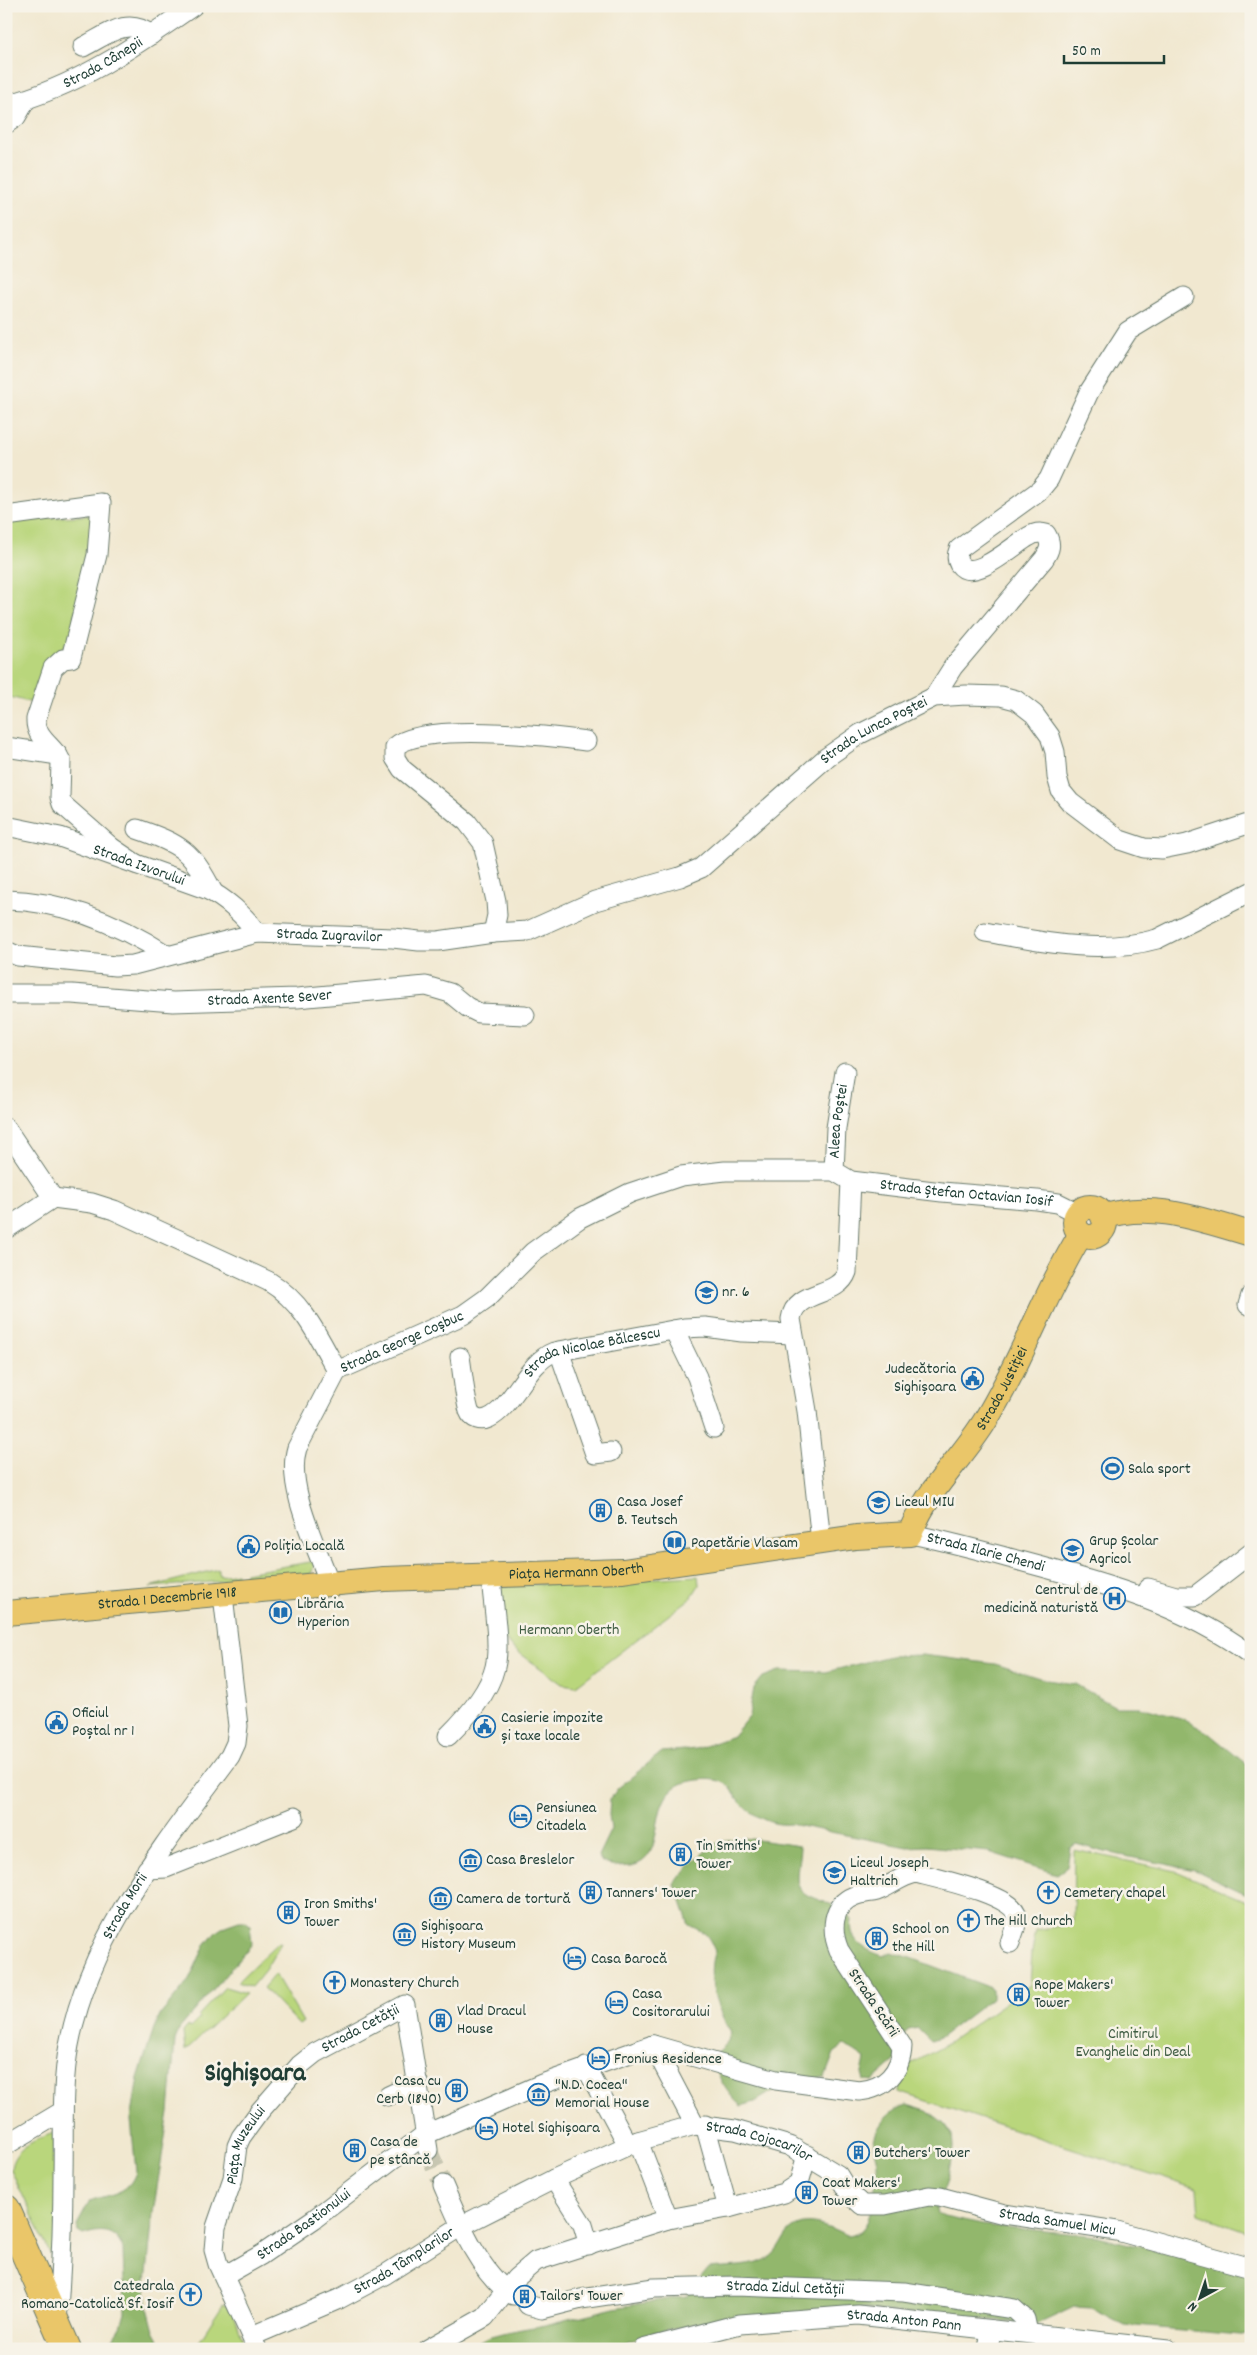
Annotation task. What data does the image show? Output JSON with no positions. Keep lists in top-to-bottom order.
{
  "streets": {
    "main road": [
      "Strada Justiției",
      "Strada Ilarie Chendi",
      "Piața Hermann Oberth",
      "Strada 1 Decembrie 1918"
    ],
    "street": [
      "Strada Cânepii",
      "Strada Lunca Poștei",
      "Strada Izvorului",
      "Strada Zugravilor",
      "Strada Axente Sever",
      "Aleea Poștei",
      "Strada Ștefan Octavian Iosif",
      "Strada George Coșbuc",
      "Strada Nicolae Bălcescu",
      "Strada Morii",
      "Strada Scării",
      "Strada Cetății",
      "Strada Cojocarilor",
      "Piața Muzeului",
      "Strada Samuel Micu",
      "Strada Bastionului",
      "Strada Tâmplarilor",
      "Strada Zidul Cetății",
      "Strada Anton Pann"
    ]
  },
  "crossings": [
    ["Strada Lunca Poștei", "Strada Zugravilor"],
    ["Strada Izvorului", "Strada Zugravilor"],
    ["Aleea Poștei", "Strada George Coșbuc"],
    ["Strada Ștefan Octavian Iosif", "Strada Justiției"],
    ["Strada Justiției", "Strada Ilarie Chendi"],
    ["Strada Ilarie Chendi", "Piața Hermann Oberth"],
    ["Piața Hermann Oberth", "Strada 1 Decembrie 1918"],
    ["Strada 1 Decembrie 1918", "Strada Morii"],
    ["Strada Scării", "Strada Cojocarilor"],
    ["Strada Scării", "Strada Bastionului"],
    ["Strada Cetății", "Piața Muzeului"],
    ["Strada Cojocarilor", "Strada Samuel Micu"],
    ["Strada Cojocarilor", "Strada Bastionului"],
    ["Strada Cojocarilor", "Strada Tâmplarilor"],
    ["Piața Muzeului", "Strada Bastionului"],
    ["Strada Zidul Cetății", "Strada Anton Pann"]
  ],
  "districts": ["Sighișoara"],
  "parks": ["Hermann Oberth", "Cimitirul Evanghelic din Deal"],
  "places": {
    "school or university": [
      "nr. 6",
      "Liceul MIU",
      "Grup Școlar Agricol",
      "Liceul Joseph Haltrich"
    ],
    "public building": [
      "Judecătoria Sighișoara",
      "Poliția Locală",
      "Oficiul Poștal nr 1",
      "Casierie impozite și taxe locale"
    ],
    "sports": ["Sala sport"],
    "building": [
      "Casa Josef B. Teutsch",
      "Tin Smiths' Tower",
      "Tanners' Tower",
      "Iron Smiths' Tower",
      "School on the Hill",
      "Rope Makers' Tower",
      "Vlad Dracul House",
      "Casa cu Cerb (1840)",
      "Casa de pe stâncă",
      "Butchers' Tower",
      "Coat Makers' Tower",
      "Tailors' Tower"
    ],
    "library": ["Papetărie Vlasam", "Librăria Hyperion"],
    "hospital": ["Centrul de medicină naturistă"],
    "hotel": [
      "Pensiunea Citadela",
      "Casa Barocă",
      "Casa Cositorarului",
      "Fronius Residence",
      "Hotel Sighișoara"
    ],
    "museum": [
      "Casa Breslelor",
      "Camera de tortură",
      "Sighișoara History Museum",
      "\"N.D. Cocea\" Memorial House"
    ],
    "church": [
      "Cemetery chapel",
      "The Hill Church",
      "Monastery Church",
      "Catedrala Romano-Catolică Sf. Iosif"
    ]
  },
  "scale_bar": "50 m",
  "north": "bottom left"
}
